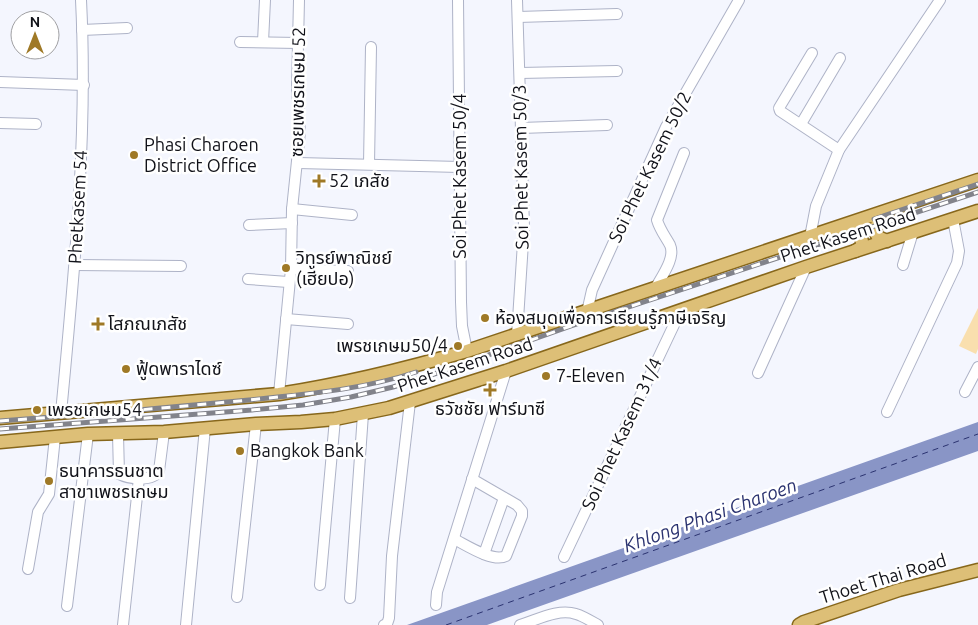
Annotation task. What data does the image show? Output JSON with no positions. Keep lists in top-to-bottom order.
{
  "streets": {
    "main road": ["Phet Kasem Road", "Thoet Thai Road"],
    "street": [
      "ซอยเพชรเกษม 52",
      "Soi Phet Kasem 50/3",
      "Soi Phet Kasem 50/2",
      "Soi Phet Kasem 50/4",
      "Phetkasem 54",
      "Soi Phet Kasem 31/4"
    ]
  },
  "crossings": [
    ["ซอยเพชรเกษม 52", "Phet Kasem Road"],
    ["Soi Phet Kasem 50/3", "Phet Kasem Road"],
    ["Soi Phet Kasem 50/2", "Phet Kasem Road"],
    ["Soi Phet Kasem 50/4", "Phet Kasem Road"],
    ["Phetkasem 54", "Phet Kasem Road"],
    ["Phet Kasem Road", "Soi Phet Kasem 31/4"]
  ],
  "water": ["Khlong Phasi Charoen"],
  "places": {
    "other": [
      "Phasi Charoen District Office",
      "วิทูรย์พาณิชย์ (เฮียปอ)",
      "ห้องสมุดเพื่อการเรียนรู้ภาษีเจริญ",
      "เพรชเกษม50/4",
      "ฟู้ดพาราไดซ์",
      "7-Eleven",
      "เพรชเกษม54",
      "Bangkok Bank",
      "ธนาคารธนชาต สาขาเพชรเกษม"
    ],
    "health": ["52 เภสัช", "โสภณเภสัช", "ธวัชชัย ฟาร์มาซี"]
  },
  "north": "top"
}
